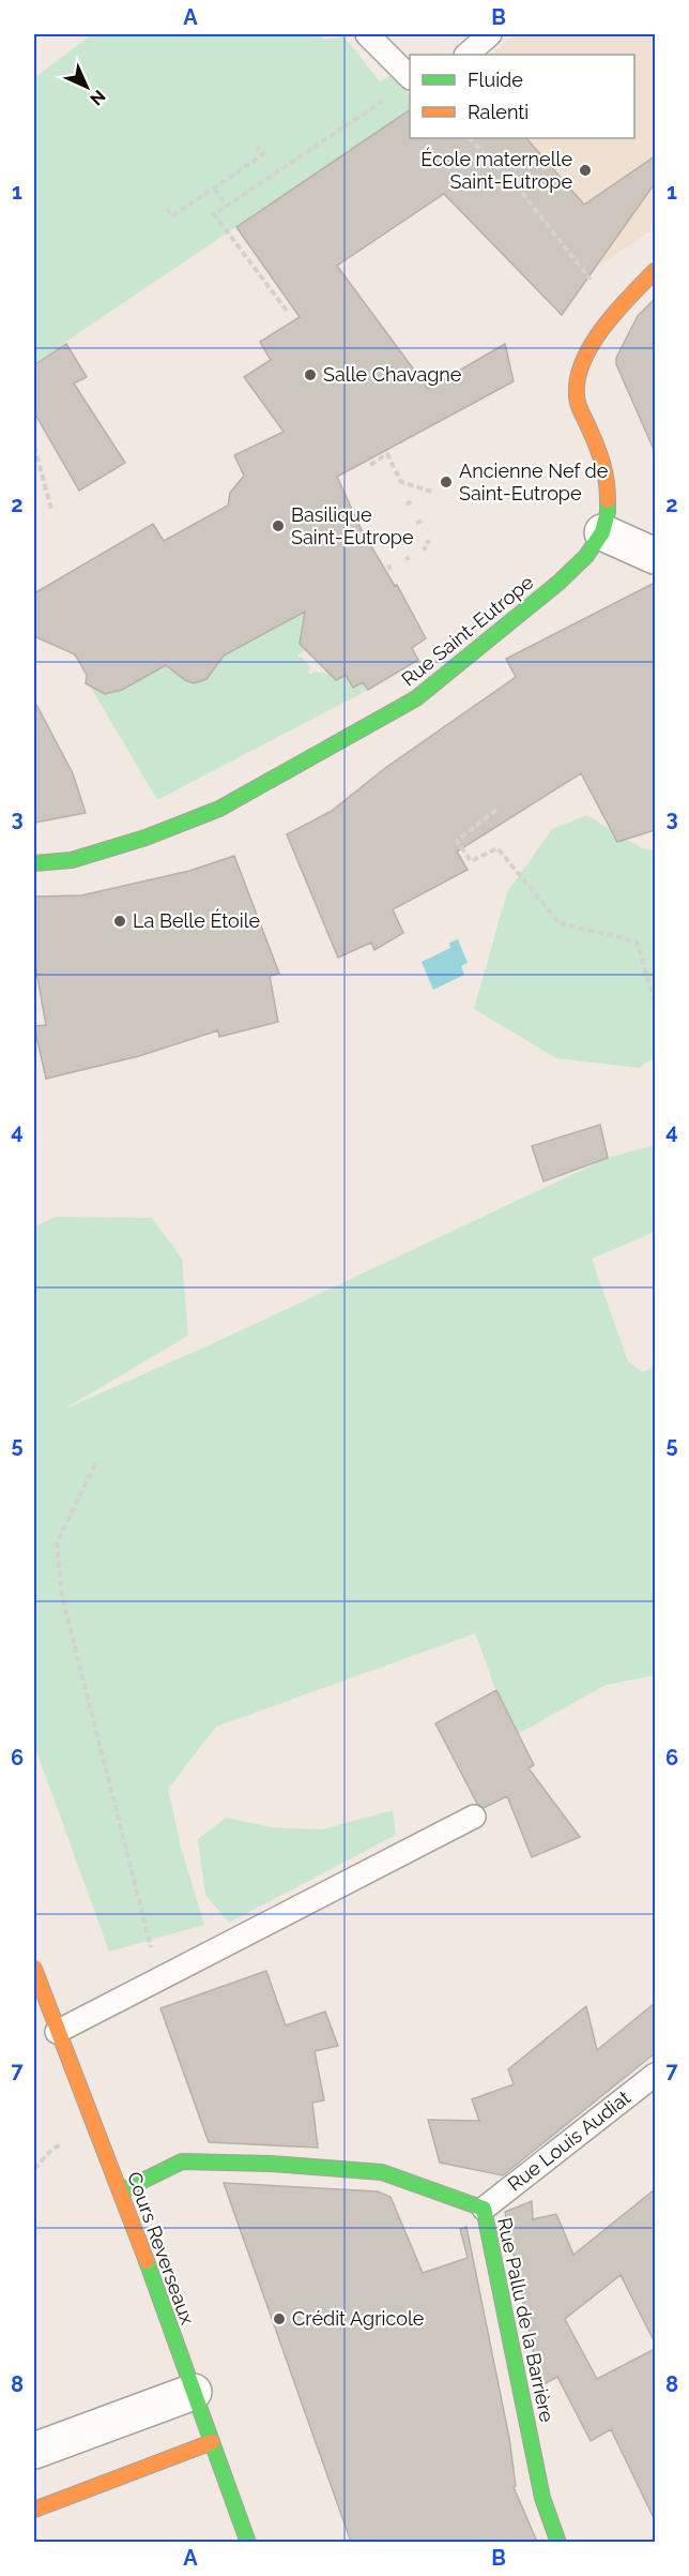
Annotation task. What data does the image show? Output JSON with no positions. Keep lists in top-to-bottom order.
{
  "streets": {
    "street": ["Rue Saint-Eutrope", "Cours Reverseaux", "Rue Pallu de la Barrière"],
    "lane": ["Rue Louis Audiat"]
  },
  "crossings": [
    ["Rue Louis Audiat", "Rue Pallu de la Barrière"],
    ["Cours Reverseaux", "Rue Pallu de la Barrière"]
  ],
  "places": [
    "École maternelle Saint-Eutrope",
    "Salle Chavagne",
    "Ancienne Nef de Saint-Eutrope",
    "Basilique Saint-Eutrope",
    "La Belle Étoile",
    "Crédit Agricole"
  ],
  "legend": ["Fluide", "Ralenti"],
  "north": "bottom right",
  "grid": {
    "columns": ["A", "B"],
    "rows": [
      "1",
      "2",
      "3",
      "4",
      "5",
      "6",
      "7",
      "8"
    ]
  }
}
